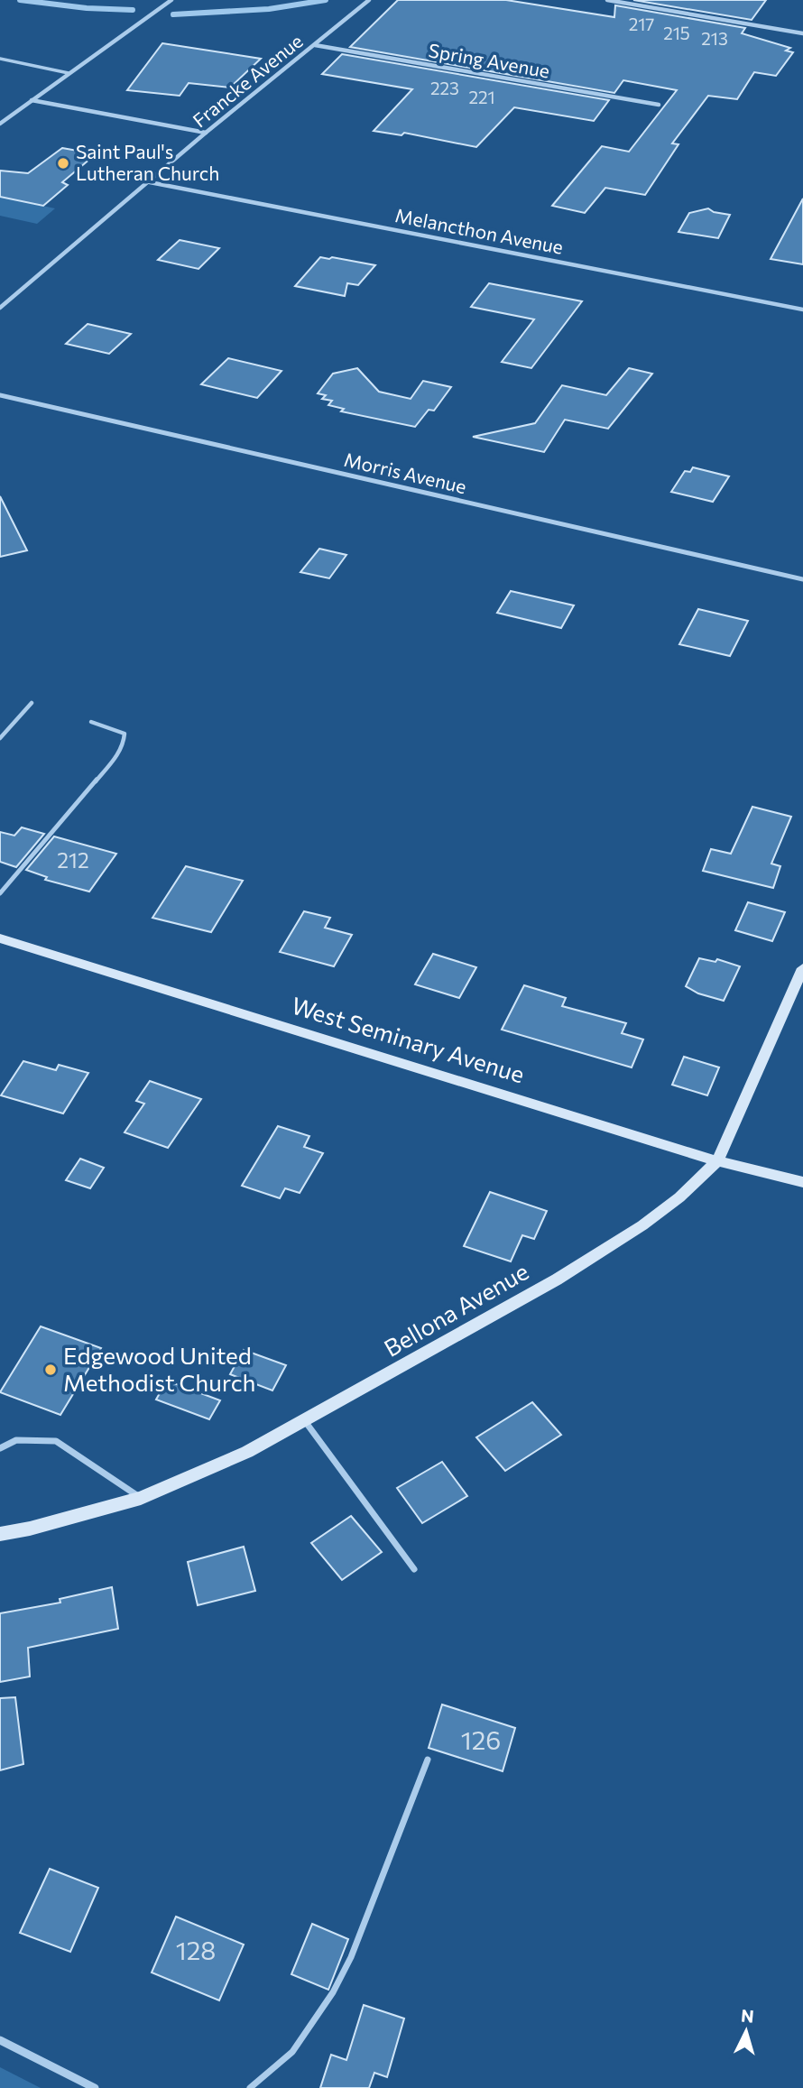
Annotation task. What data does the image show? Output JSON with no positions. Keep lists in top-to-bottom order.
{
  "streets": {
    "street": [
      "Spring Avenue",
      "Francke Avenue",
      "Melancthon Avenue",
      "Morris Avenue",
      "West Seminary Avenue",
      "Bellona Avenue"
    ]
  },
  "crossings": [
    ["Spring Avenue", "Francke Avenue"],
    ["Francke Avenue", "Melancthon Avenue"],
    ["West Seminary Avenue", "Bellona Avenue"]
  ],
  "places": ["Saint Paul's Lutheran Church", "Edgewood United Methodist Church"],
  "house_numbers": [
    "217",
    "215",
    "213",
    "223",
    "221",
    "212",
    "126",
    "128"
  ],
  "north": "top"
}
